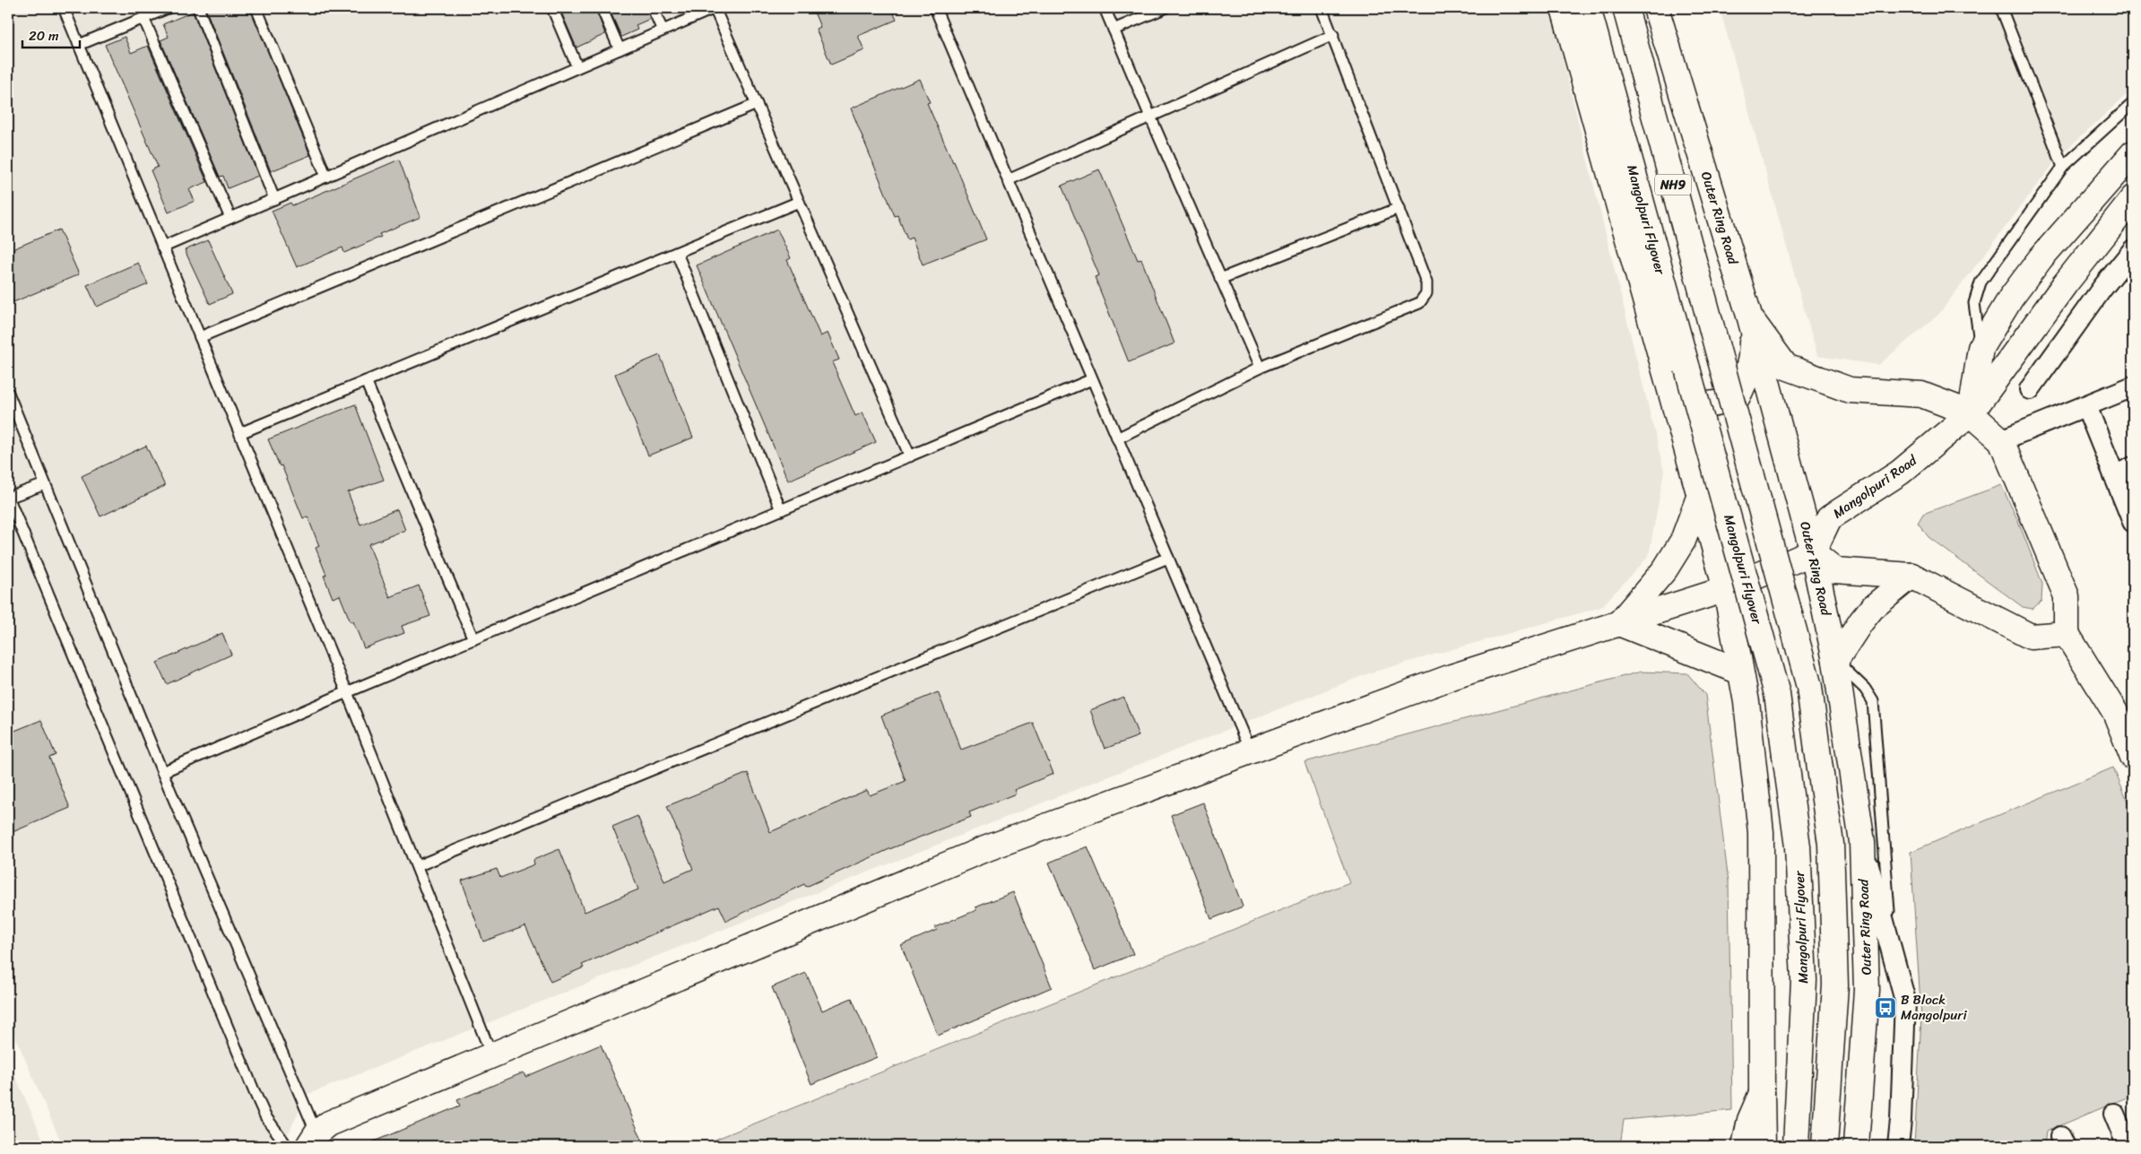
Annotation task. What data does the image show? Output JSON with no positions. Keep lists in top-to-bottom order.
{
  "streets": {
    "main road": [
      "NH9",
      "Outer Ring Road",
      "Mangolpuri Flyover",
      "Mangolpuri Road"
    ]
  },
  "crossings": [
    ["Outer Ring Road", "Mangolpuri Road"]
  ],
  "places": {
    "bus stop": ["B Block Mangolpuri"]
  },
  "scale_bar": "20 m"
}
